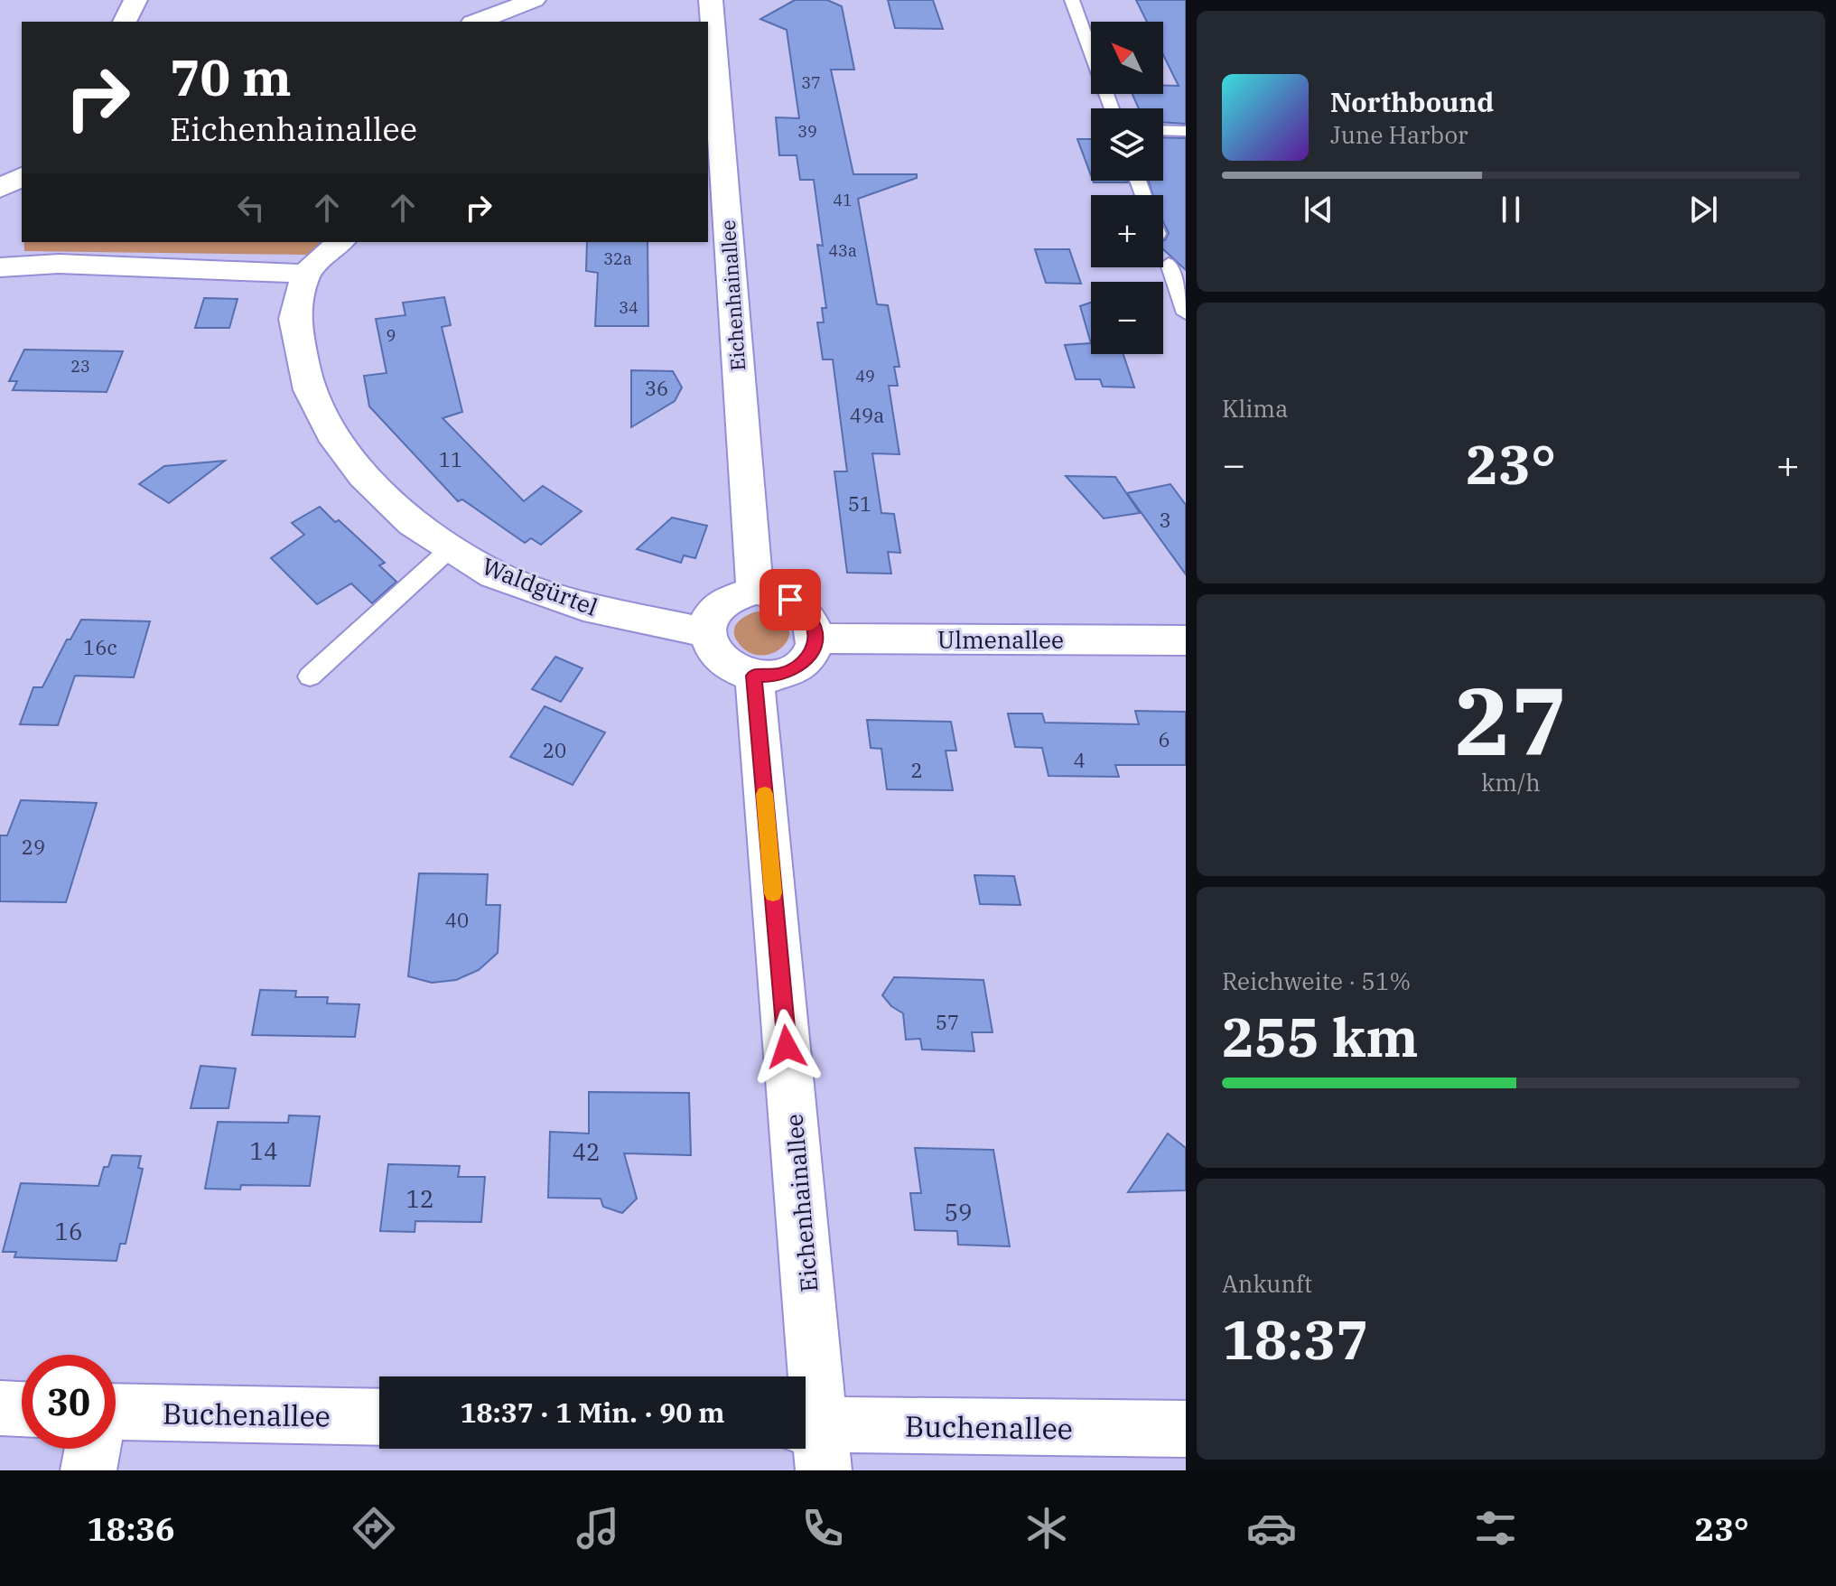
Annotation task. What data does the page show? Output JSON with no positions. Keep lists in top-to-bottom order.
{
  "streets": {
    "street": [
      "Eichenhainallee",
      "Waldgürtel",
      "Ulmenallee",
      "Buchenallee"
    ]
  },
  "crossings": [
    ["Eichenhainallee", "Waldgürtel"],
    ["Eichenhainallee", "Ulmenallee"],
    ["Eichenhainallee", "Buchenallee"],
    ["Waldgürtel", "Ulmenallee"]
  ],
  "house_numbers": [
    "37",
    "39",
    "41",
    "43a",
    "32a",
    "34",
    "9",
    "23",
    "49",
    "36",
    "49a",
    "11",
    "51",
    "3",
    "16c",
    "6",
    "20",
    "4",
    "2",
    "29",
    "40",
    "57",
    "14",
    "42",
    "12",
    "59",
    "16"
  ],
  "north": "top left",
  "page": {
    "map_buttons": ["+", "−"],
    "turn": ["70 m", "Eichenhainallee"],
    "song": ["Northbound", "June Harbor"],
    "tile": [
      "Klima",
      ["27", "km/h"],
      ["Reichweite · 51%", "255 km"],
      ["Ankunft", "18:37"]
    ],
    "heat": ["−", "23°", "+"],
    "limit": "30",
    "trip": "18:37 · 1 Min. · 90 m",
    "tabs": ["18:36", "23°"]
  }
}
